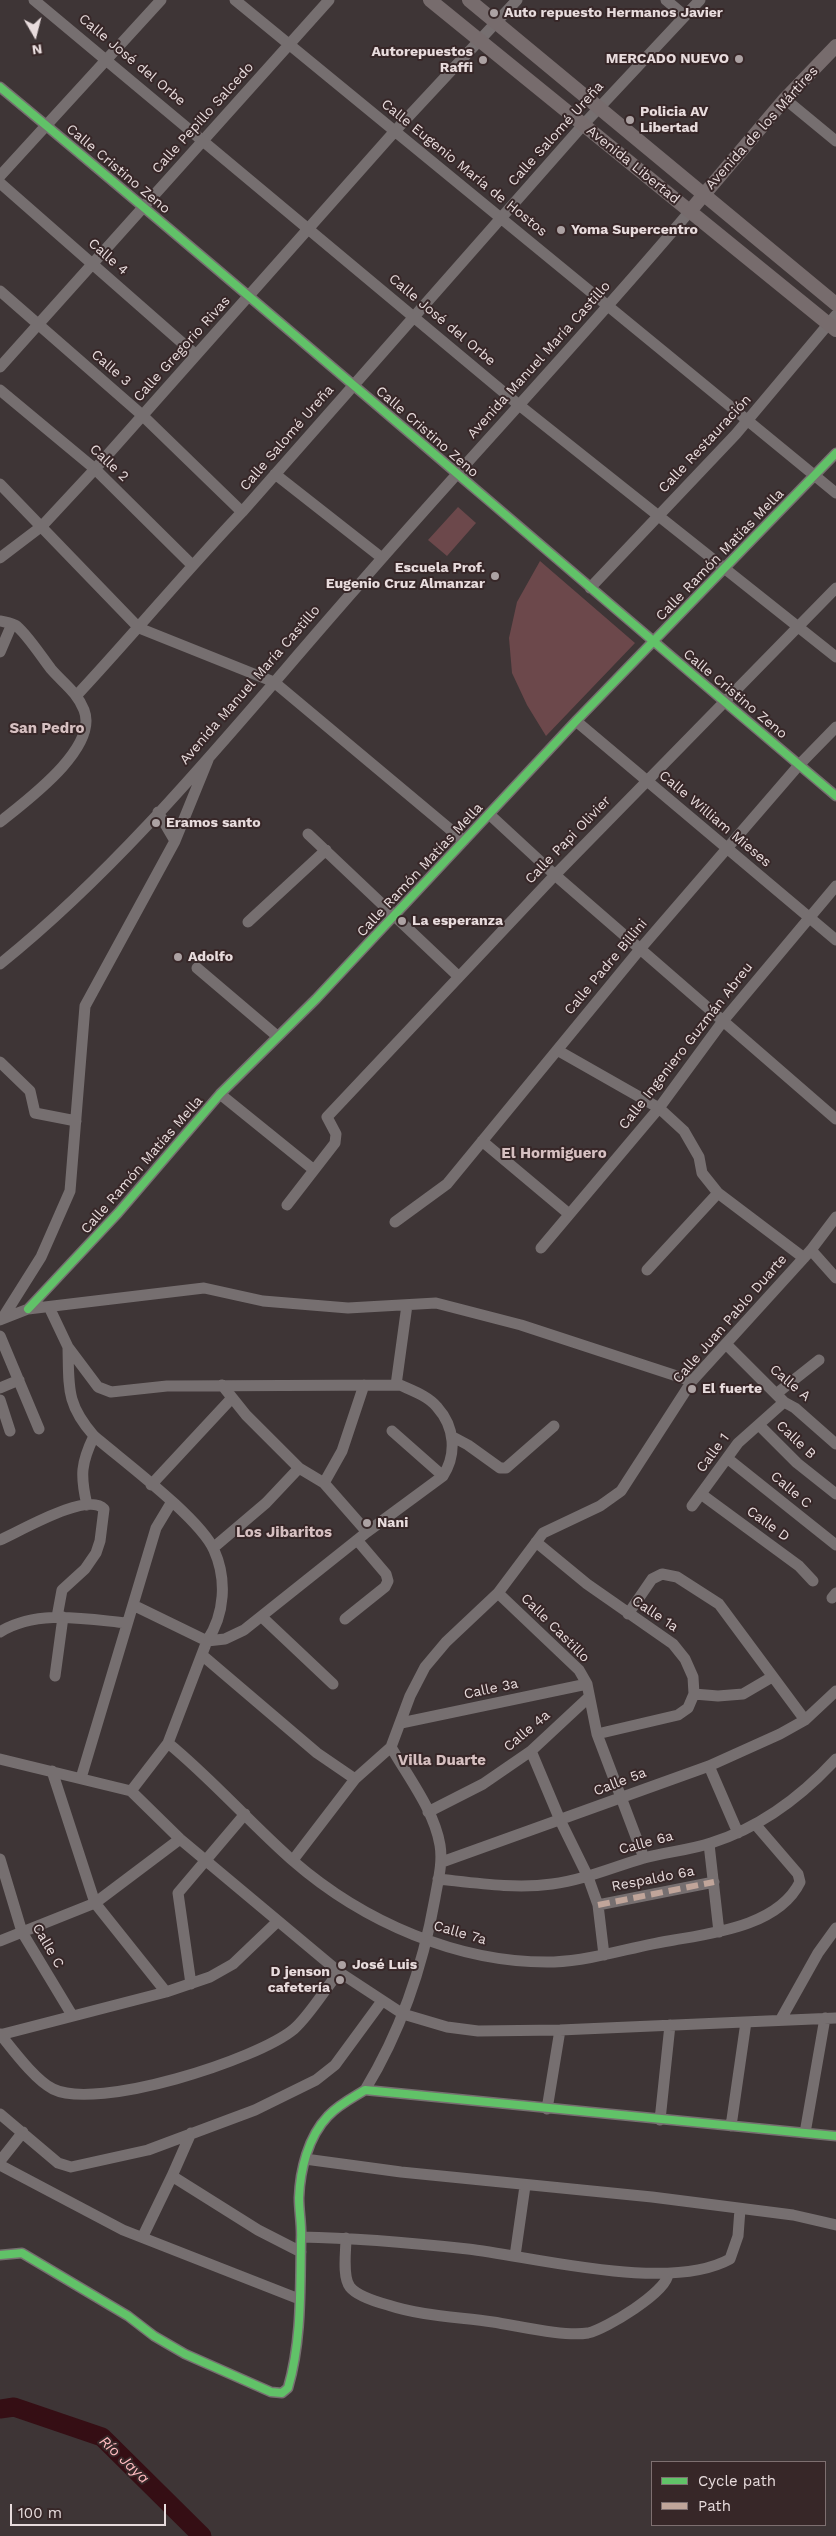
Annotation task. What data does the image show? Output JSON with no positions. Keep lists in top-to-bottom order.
{
  "streets": {
    "main road": ["Avenida de los Mártires", "Avenida Libertad"],
    "street": [
      "Calle José del Orbe",
      "Calle Pepillo Salcedo",
      "Calle Salomé Ureña",
      "Calle Eugenio María de Hostos",
      "Calle Cristino Zeno",
      "Calle 4",
      "Calle Gregorio Rivas",
      "Avenida Manuel María Castillo",
      "Calle 3",
      "Calle Restauración",
      "Calle 2",
      "Calle Ramón Matías Mella",
      "Calle William Mieses",
      "Calle Papi Olivier",
      "Calle Padre Billini",
      "Calle Ingeniero Guzmán Abreu",
      "Calle Juan Pablo Duarte",
      "Calle A",
      "Calle B",
      "Calle 1",
      "Calle C",
      "Calle D",
      "Calle 1a",
      "Calle Castillo",
      "Calle 3a",
      "Calle 4a",
      "Calle 5a",
      "Calle 6a",
      "Respaldo 6a",
      "Calle 7a"
    ]
  },
  "crossings": [
    ["Calle José del Orbe", "Calle Pepillo Salcedo"],
    ["Calle José del Orbe", "Calle Salomé Ureña"],
    ["Calle José del Orbe", "Calle Gregorio Rivas"],
    ["Calle José del Orbe", "Avenida Manuel María Castillo"],
    ["Calle José del Orbe", "Calle Restauración"],
    ["Calle José del Orbe", "Calle Ramón Matías Mella"],
    ["Calle José del Orbe", "Calle Papi Olivier"],
    ["Calle Pepillo Salcedo", "Calle Eugenio María de Hostos"],
    ["Calle Pepillo Salcedo", "Calle Cristino Zeno"],
    ["Calle Pepillo Salcedo", "Calle 4"],
    ["Calle Pepillo Salcedo", "Calle 3"],
    ["Avenida de los Mártires", "Avenida Libertad"],
    ["Avenida de los Mártires", "Avenida Manuel María Castillo"],
    ["Calle Salomé Ureña", "Avenida Libertad"],
    ["Calle Salomé Ureña", "Calle Eugenio María de Hostos"],
    ["Calle Salomé Ureña", "Calle Cristino Zeno"],
    ["Calle Salomé Ureña", "Calle 3"],
    ["Calle Salomé Ureña", "Calle 2"],
    ["Avenida Libertad", "Calle Gregorio Rivas"],
    ["Avenida Libertad", "Avenida Manuel María Castillo"],
    ["Avenida Libertad", "Calle Restauración"],
    ["Calle Eugenio María de Hostos", "Calle Gregorio Rivas"],
    ["Calle Eugenio María de Hostos", "Avenida Manuel María Castillo"],
    ["Calle Eugenio María de Hostos", "Calle Restauración"],
    ["Calle Eugenio María de Hostos", "Calle Ramón Matías Mella"],
    ["Calle Cristino Zeno", "Calle Gregorio Rivas"],
    ["Calle Cristino Zeno", "Avenida Manuel María Castillo"],
    ["Calle Cristino Zeno", "Calle Restauración"],
    ["Calle Cristino Zeno", "Calle Ramón Matías Mella"],
    ["Calle Cristino Zeno", "Calle Papi Olivier"],
    ["Calle Cristino Zeno", "Calle Padre Billini"],
    ["Calle 4", "Calle Gregorio Rivas"],
    ["Calle Gregorio Rivas", "Calle 3"],
    ["Calle Gregorio Rivas", "Calle 2"],
    ["Calle Ramón Matías Mella", "Calle William Mieses"],
    ["Calle William Mieses", "Calle Papi Olivier"],
    ["Calle William Mieses", "Calle Padre Billini"],
    ["Calle William Mieses", "Calle Ingeniero Guzmán Abreu"],
    ["Calle Juan Pablo Duarte", "Calle A"],
    ["Calle Juan Pablo Duarte", "Calle 1a"],
    ["Calle Juan Pablo Duarte", "Calle Castillo"],
    ["Calle Juan Pablo Duarte", "Calle 3a"],
    ["Calle A", "Calle 1"],
    ["Calle B", "Calle 1"],
    ["Calle 1", "Calle C"],
    ["Calle 1", "Calle D"],
    ["Calle Castillo", "Calle 3a"],
    ["Calle Castillo", "Calle 4a"],
    ["Calle Castillo", "Calle 5a"],
    ["Calle Castillo", "Calle 6a"],
    ["Calle 6a", "Calle 7a"]
  ],
  "districts": [
    "San Pedro",
    "El Hormiguero",
    "Los Jibaritos",
    "Villa Duarte"
  ],
  "water": ["Río Jaya"],
  "places": [
    "Auto repuesto Hermanos Javier",
    "MERCADO NUEVO",
    "Autorepuestos Raffi",
    "Policia AV Libertad",
    "Yoma Supercentro",
    "Escuela Prof. Eugenio Cruz Almanzar",
    "Eramos santo",
    "La esperanza",
    "Adolfo",
    "El fuerte",
    "Nani",
    "José Luis",
    "D jenson cafetería"
  ],
  "legend": ["Cycle path", "Path"],
  "scale_bar": "100 m",
  "north": "bottom"
}
